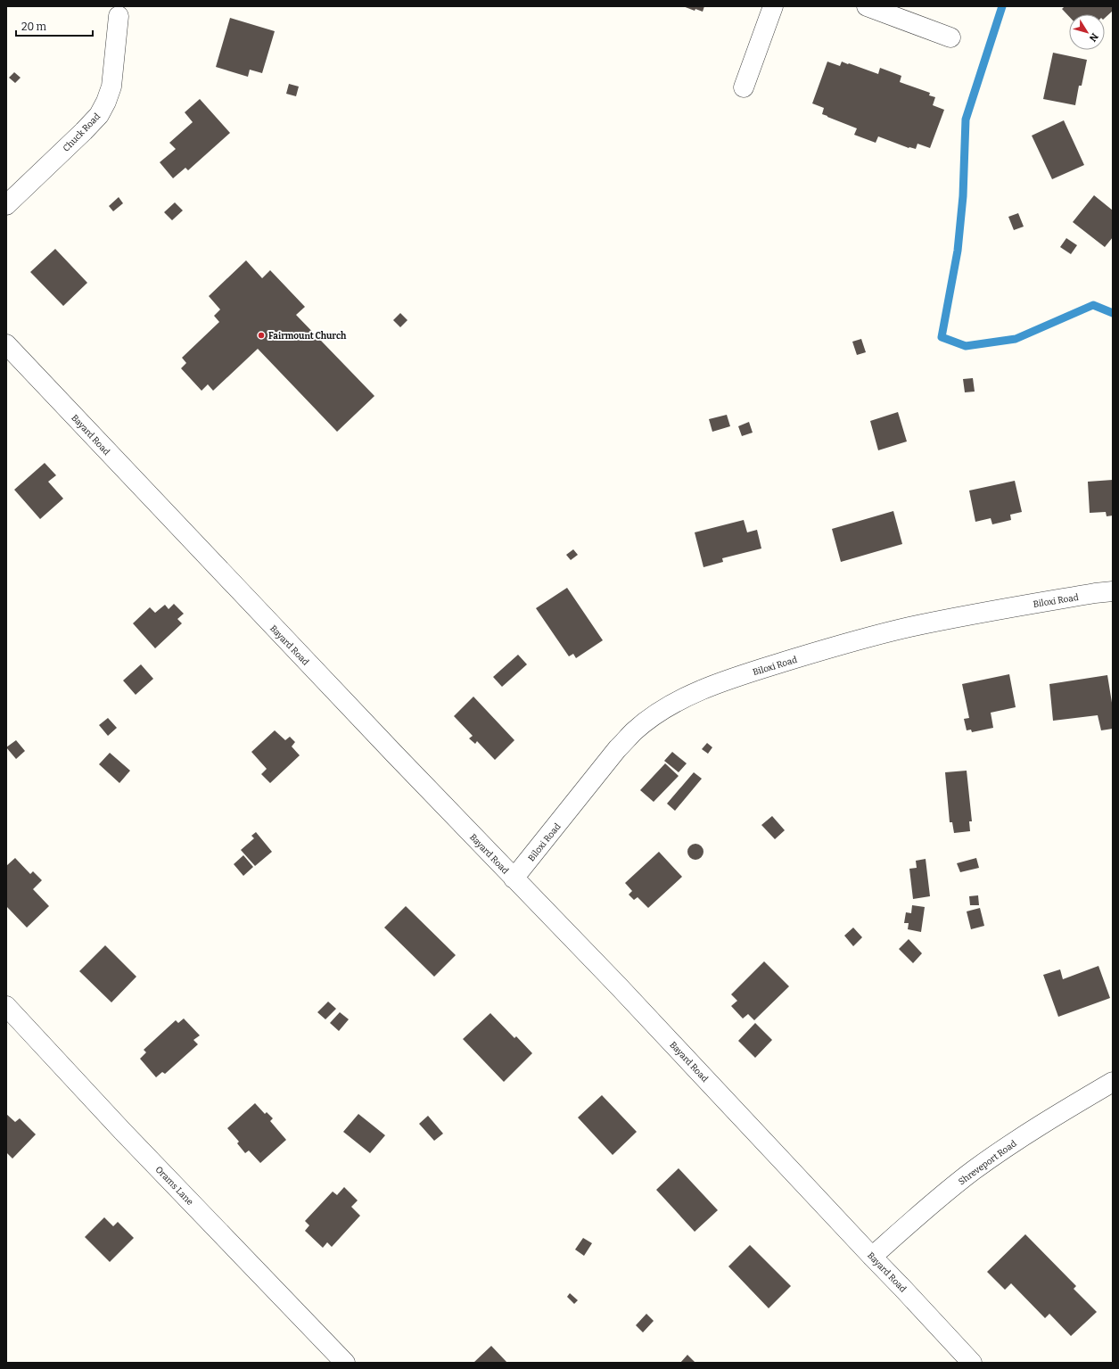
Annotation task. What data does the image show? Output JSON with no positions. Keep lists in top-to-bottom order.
{
  "streets": {
    "street": [
      "Chuck Road",
      "Bayard Road",
      "Biloxi Road",
      "Shreveport Road",
      "Orams Lane"
    ]
  },
  "crossings": [
    ["Bayard Road", "Biloxi Road"],
    ["Bayard Road", "Shreveport Road"]
  ],
  "places": ["Fairmount Church"],
  "scale_bar": "20 m",
  "north": "bottom right"
}
